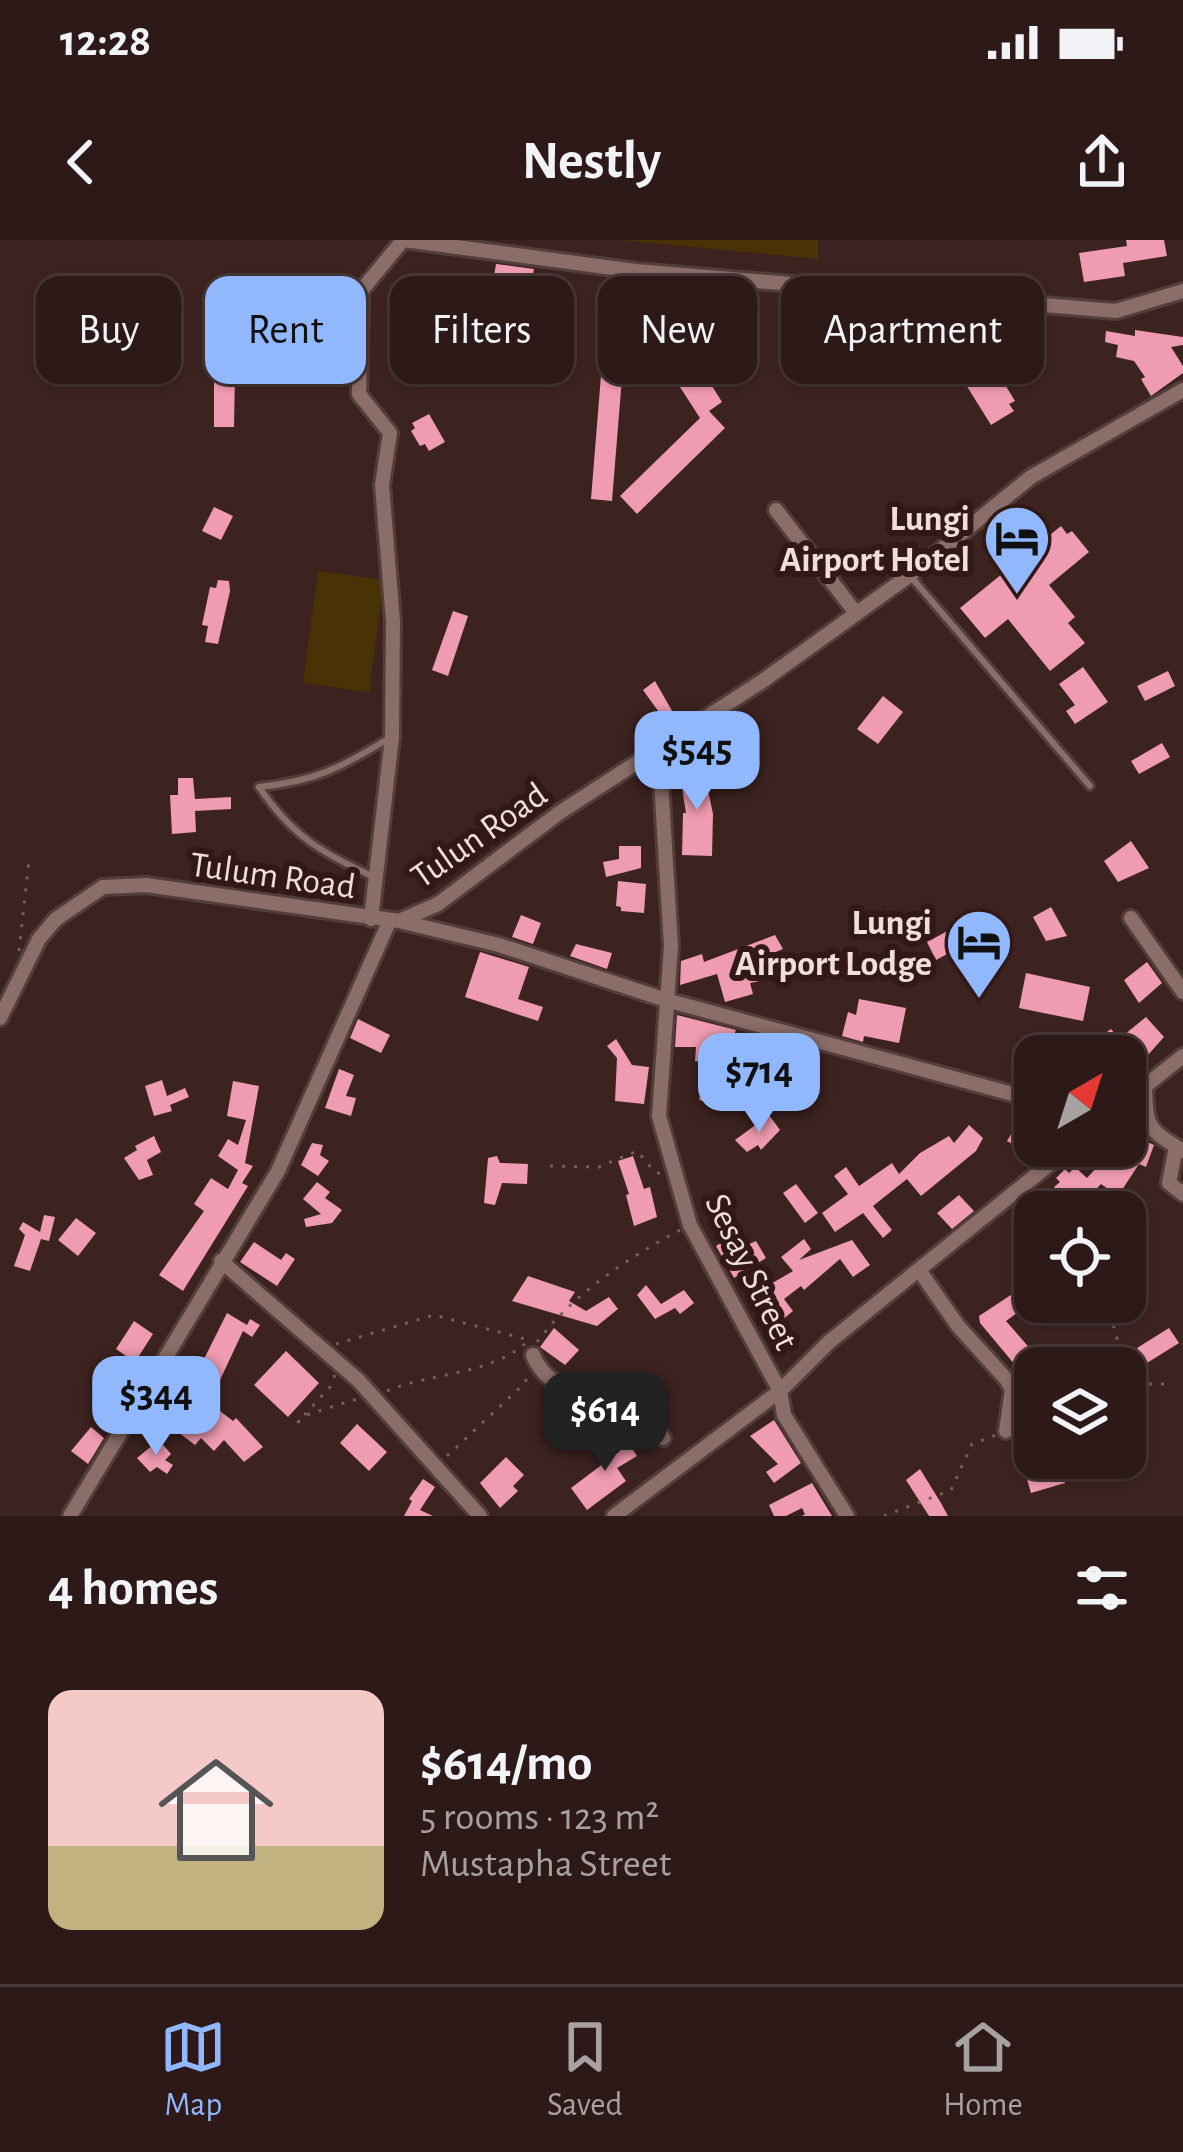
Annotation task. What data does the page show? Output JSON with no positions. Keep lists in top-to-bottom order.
{
  "streets": {
    "street": ["Tulun Road", "Tulum Road", "Sesay Street"]
  },
  "crossings": [
    ["Tulun Road", "Tulum Road"],
    ["Tulun Road", "Sesay Street"],
    ["Tulum Road", "Sesay Street"]
  ],
  "places": {
    "hotel": ["Lungi Airport Hotel", "Lungi Airport Lodge"]
  },
  "north": "top right",
  "page": {
    "status": "12:28",
    "header": "Nestly",
    "chip": [
      "Buy",
      "Rent",
      "Filters",
      "New",
      "Apartment"
    ],
    "price": [
      "$545",
      "$714",
      "$344",
      "$614"
    ],
    "heading": "4 homes",
    "list": [
      {
        "name": "$614/mo",
        "note": "5 rooms · 123 m² · Mustapha Street"
      }
    ],
    "tabs": ["Map", "Saved", "Home"]
  }
}
